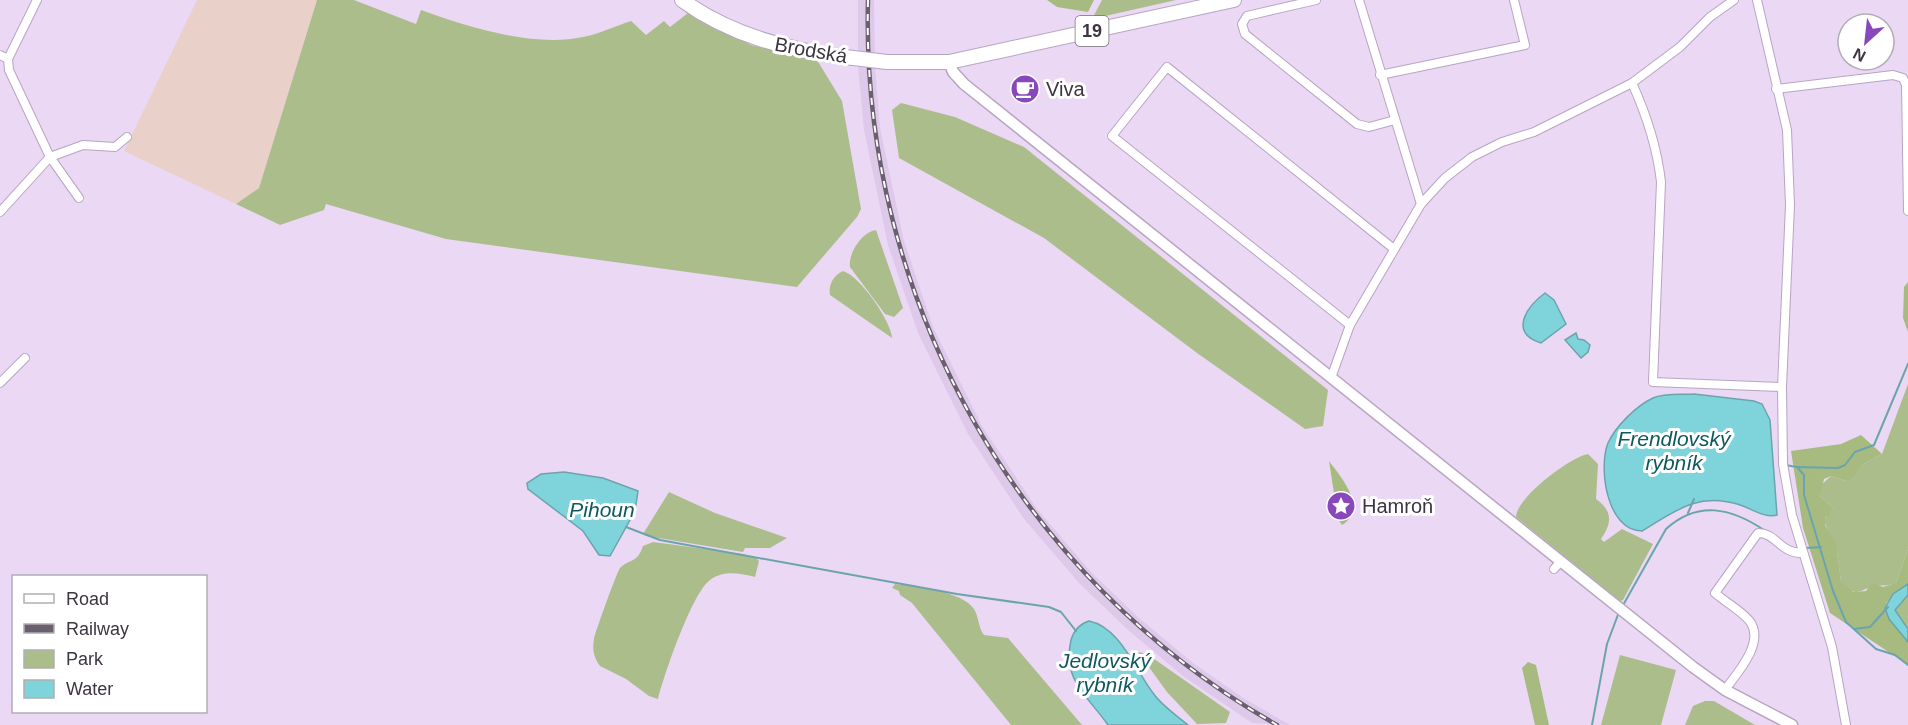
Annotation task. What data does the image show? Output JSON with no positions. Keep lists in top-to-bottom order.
{
  "streets": {
    "main road": ["19", "Brodská"]
  },
  "crossings": [
    ["19", "Brodská"]
  ],
  "water": ["Frendlovský rybník", "Pihoun", "Jedlovský rybník"],
  "places": {
    "cafe": ["Viva"],
    "place": ["Hamroň"]
  },
  "legend": [
    "Road",
    "Railway",
    "Park",
    "Water"
  ],
  "north": "bottom left"
}
